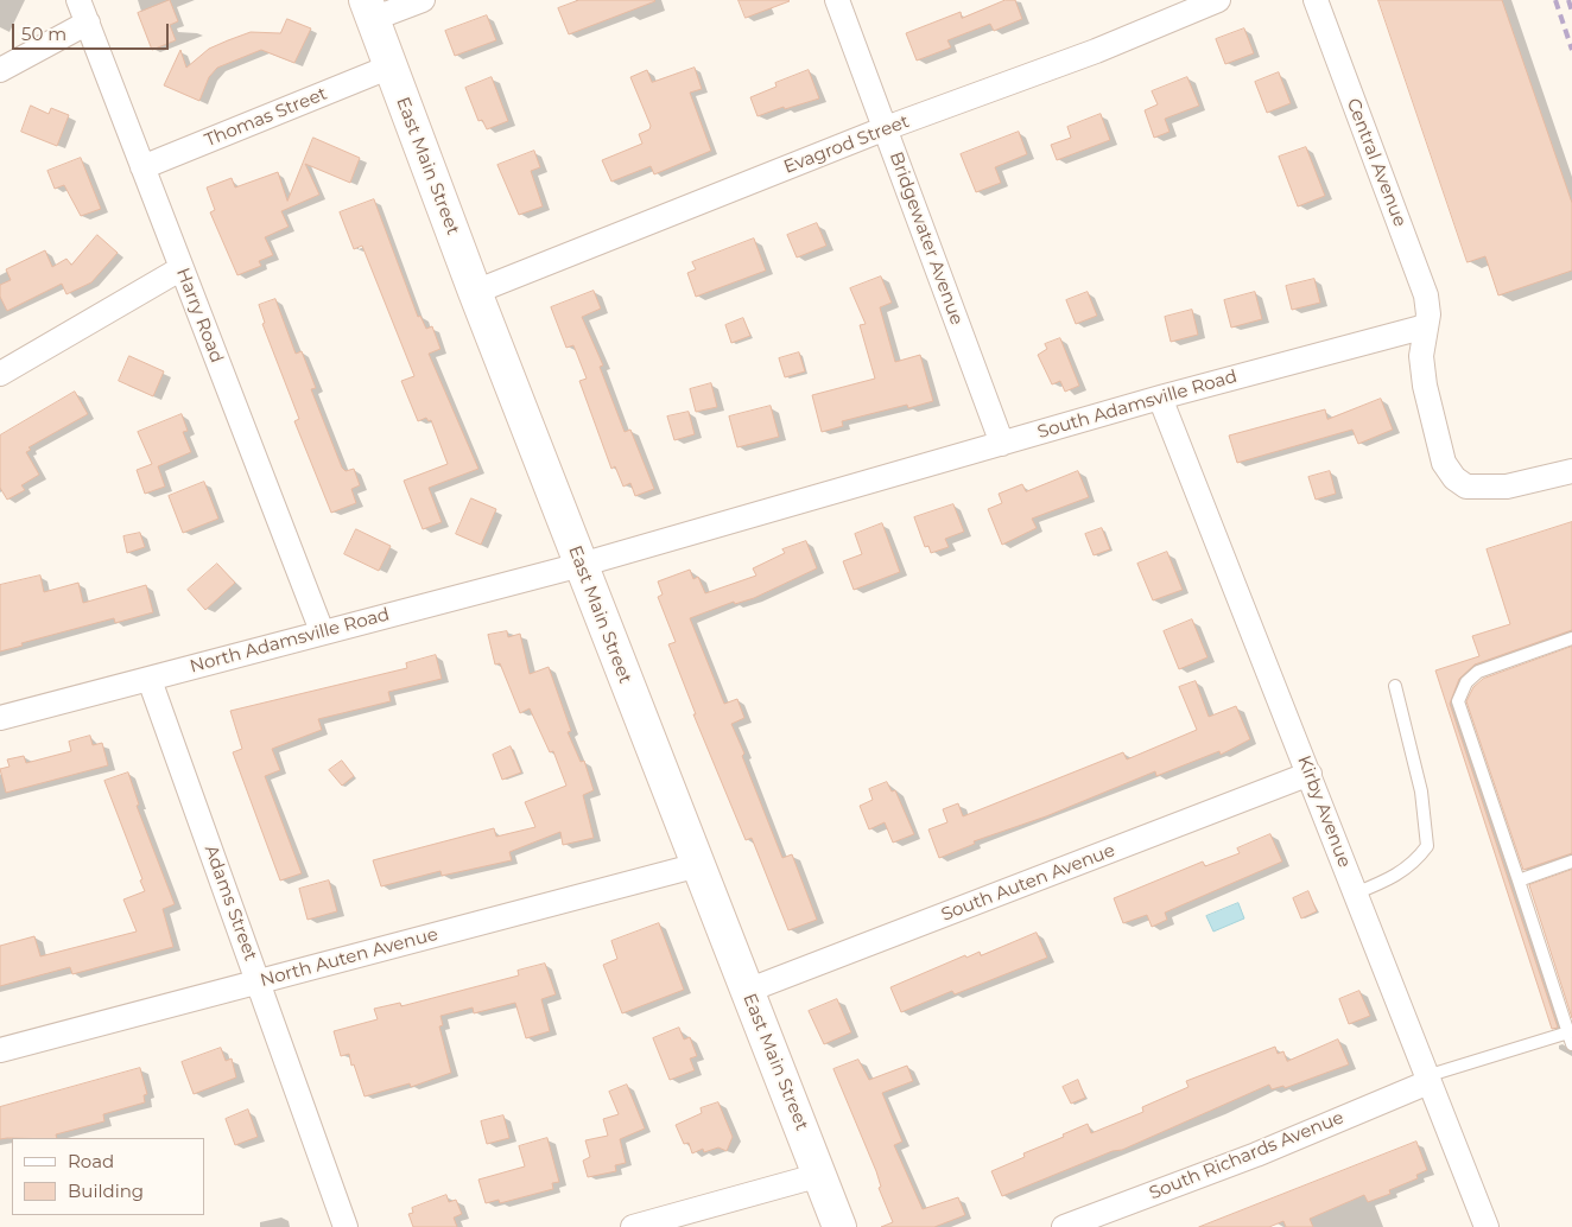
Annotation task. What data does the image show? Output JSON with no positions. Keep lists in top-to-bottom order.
{
  "streets": {
    "street": [
      "Thomas Street",
      "Evagrod Street",
      "Central Avenue",
      "East Main Street",
      "Bridgewater Avenue",
      "Harry Road",
      "South Adamsville Road",
      "North Adamsville Road",
      "Kirby Avenue",
      "South Auten Avenue",
      "Adams Street",
      "North Auten Avenue",
      "South Richards Avenue"
    ]
  },
  "crossings": [
    ["Thomas Street", "East Main Street"],
    ["Thomas Street", "Harry Road"],
    ["Evagrod Street", "East Main Street"],
    ["Evagrod Street", "Bridgewater Avenue"],
    ["Central Avenue", "South Adamsville Road"],
    ["East Main Street", "South Adamsville Road"],
    ["East Main Street", "North Adamsville Road"],
    ["East Main Street", "South Auten Avenue"],
    ["East Main Street", "North Auten Avenue"],
    ["Bridgewater Avenue", "South Adamsville Road"],
    ["Harry Road", "North Adamsville Road"],
    ["South Adamsville Road", "North Adamsville Road"],
    ["South Adamsville Road", "Kirby Avenue"],
    ["North Adamsville Road", "Adams Street"],
    ["Kirby Avenue", "South Auten Avenue"],
    ["Kirby Avenue", "South Richards Avenue"],
    ["Adams Street", "North Auten Avenue"]
  ],
  "legend": ["Road", "Building"],
  "scale_bar": "50 m"
}
